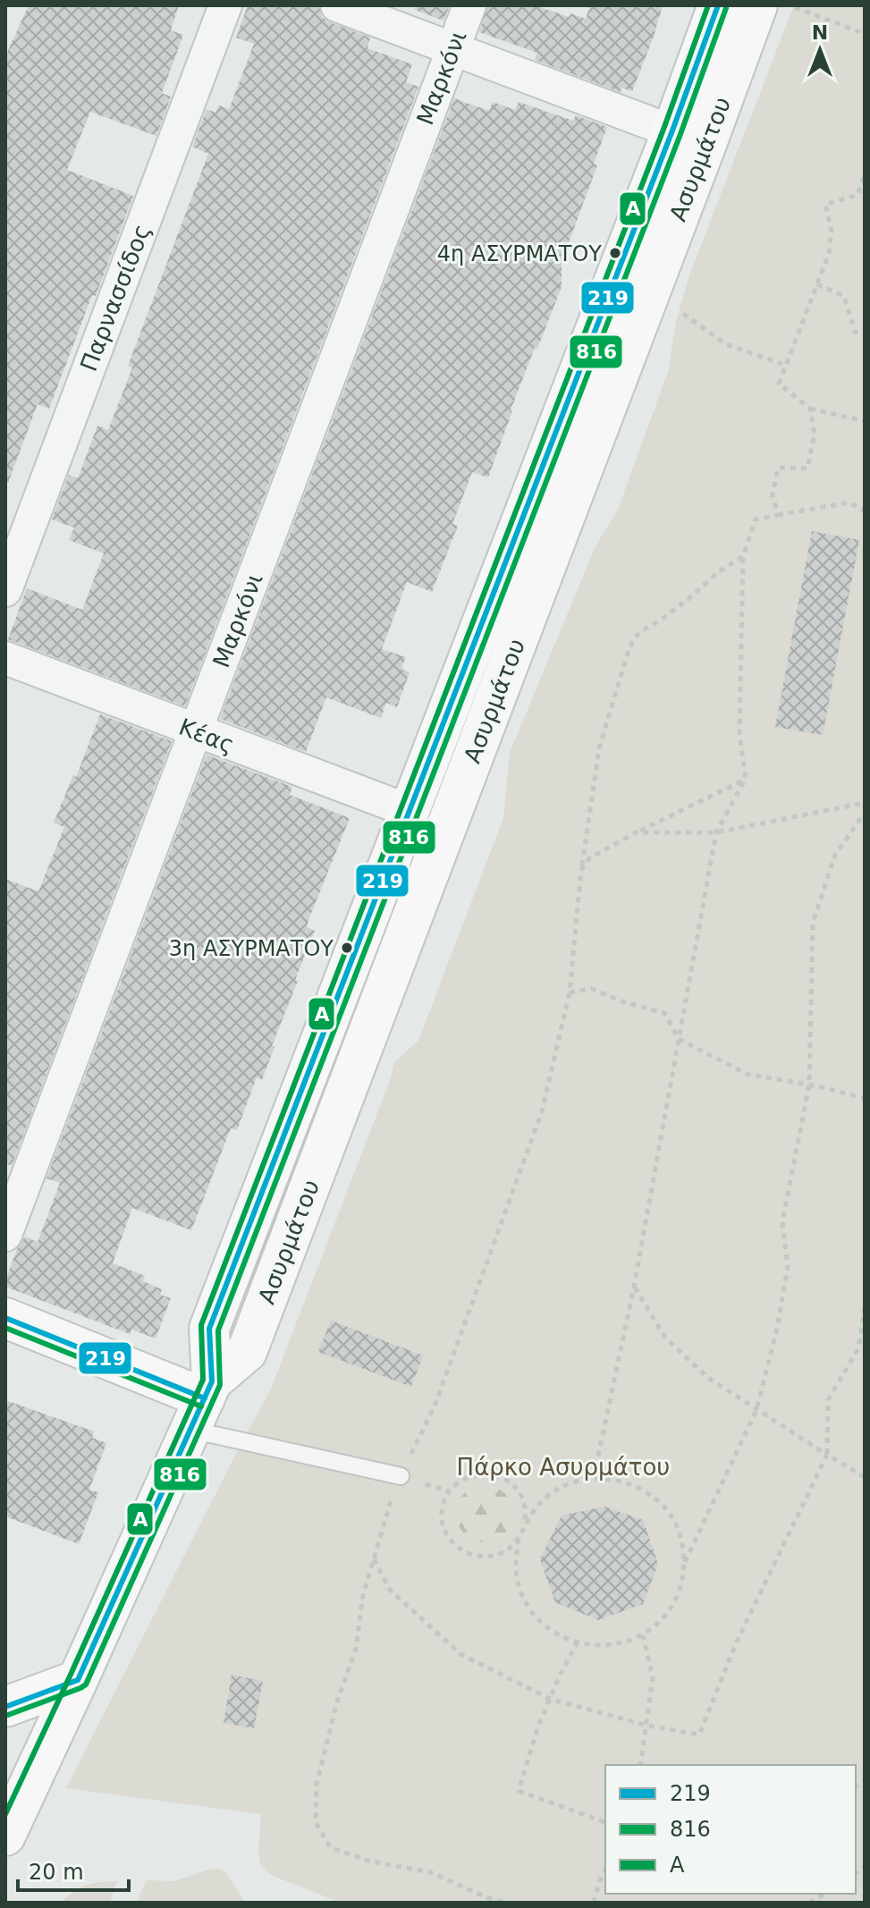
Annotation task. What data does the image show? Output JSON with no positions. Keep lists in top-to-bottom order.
{
  "streets": {
    "street": [
      "Μαρκόνι",
      "Ασυρμάτου",
      "Παρνασσίδος",
      "Κέας"
    ]
  },
  "crossings": [
    ["Μαρκόνι", "Κέας"],
    ["Ασυρμάτου", "Κέας"]
  ],
  "parks": ["Πάρκο Ασυρμάτου"],
  "places": ["4η ΑΣΥΡΜΑΤΟΥ", "3η ΑΣΥΡΜΑΤΟΥ"],
  "lines": ["transit line 219", "transit line Α", "transit line 816"],
  "legend": ["219", "816", "Α"],
  "scale_bar": "20 m",
  "north": "top"
}
